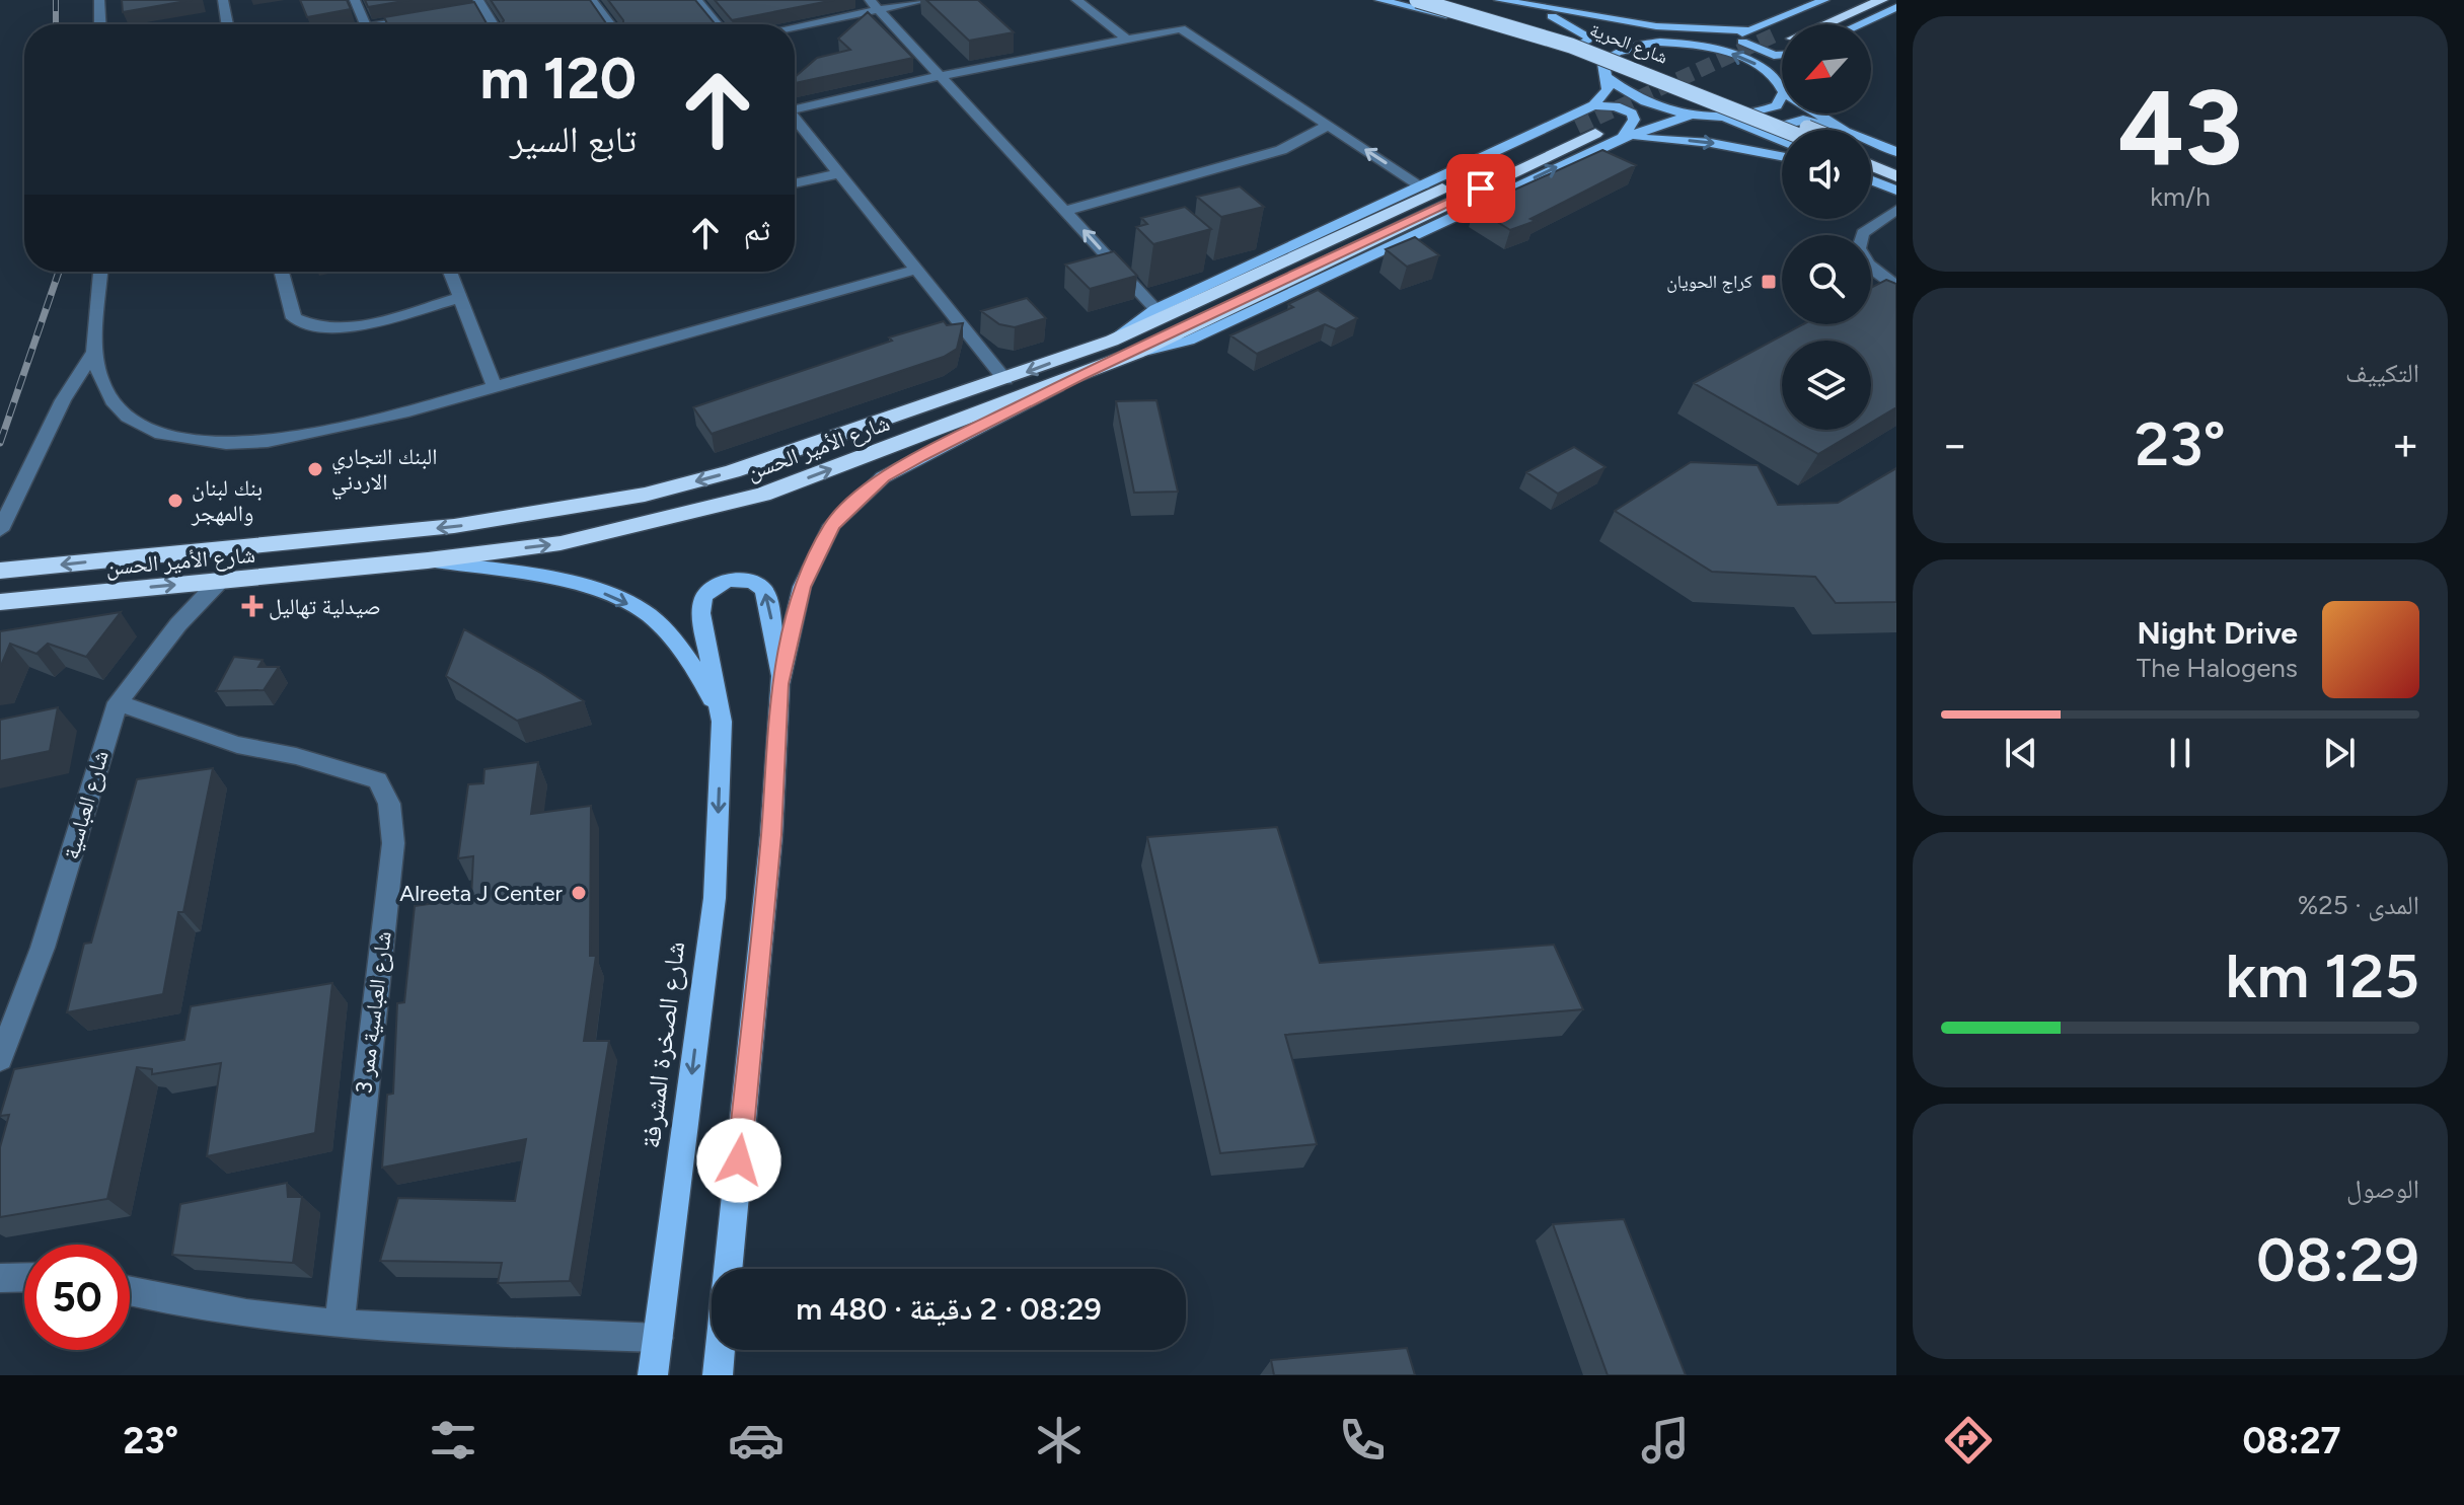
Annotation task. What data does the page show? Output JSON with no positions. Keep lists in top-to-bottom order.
{
  "streets": {
    "highway": ["شارع الحرية", "شارع الأمير الحسن"],
    "main road": ["شارع الصخرة المشرفة"],
    "street": ["شارع العباسية", "شارع العباسية ممر 3"]
  },
  "crossings": [
    ["شارع الأمير الحسن", "شارع العباسية"],
    ["شارع العباسية", "شارع العباسية ممر 3"]
  ],
  "places": {
    "transit": ["كراج الحويان"],
    "other": ["البنك التجاري الاردني", "بنك لبنان والمهجر", "Alreeta J Center"],
    "health": ["صيدلية تهاليل"]
  },
  "north": "bottom left",
  "page": {
    "tile": [
      ["43", "km/h"],
      "التكييف",
      ["المدى · 25%", "125 km"],
      ["الوصول", "08:29"]
    ],
    "turn": ["120 m", "تابع السير"],
    "then": "ثم",
    "heat": ["−", "23°", "+"],
    "song": ["Night Drive", "The Halogens"],
    "limit": "50",
    "trip": "08:29 · 2 دقيقة · 480 m",
    "tabs": ["08:27", "23°"]
  }
}
